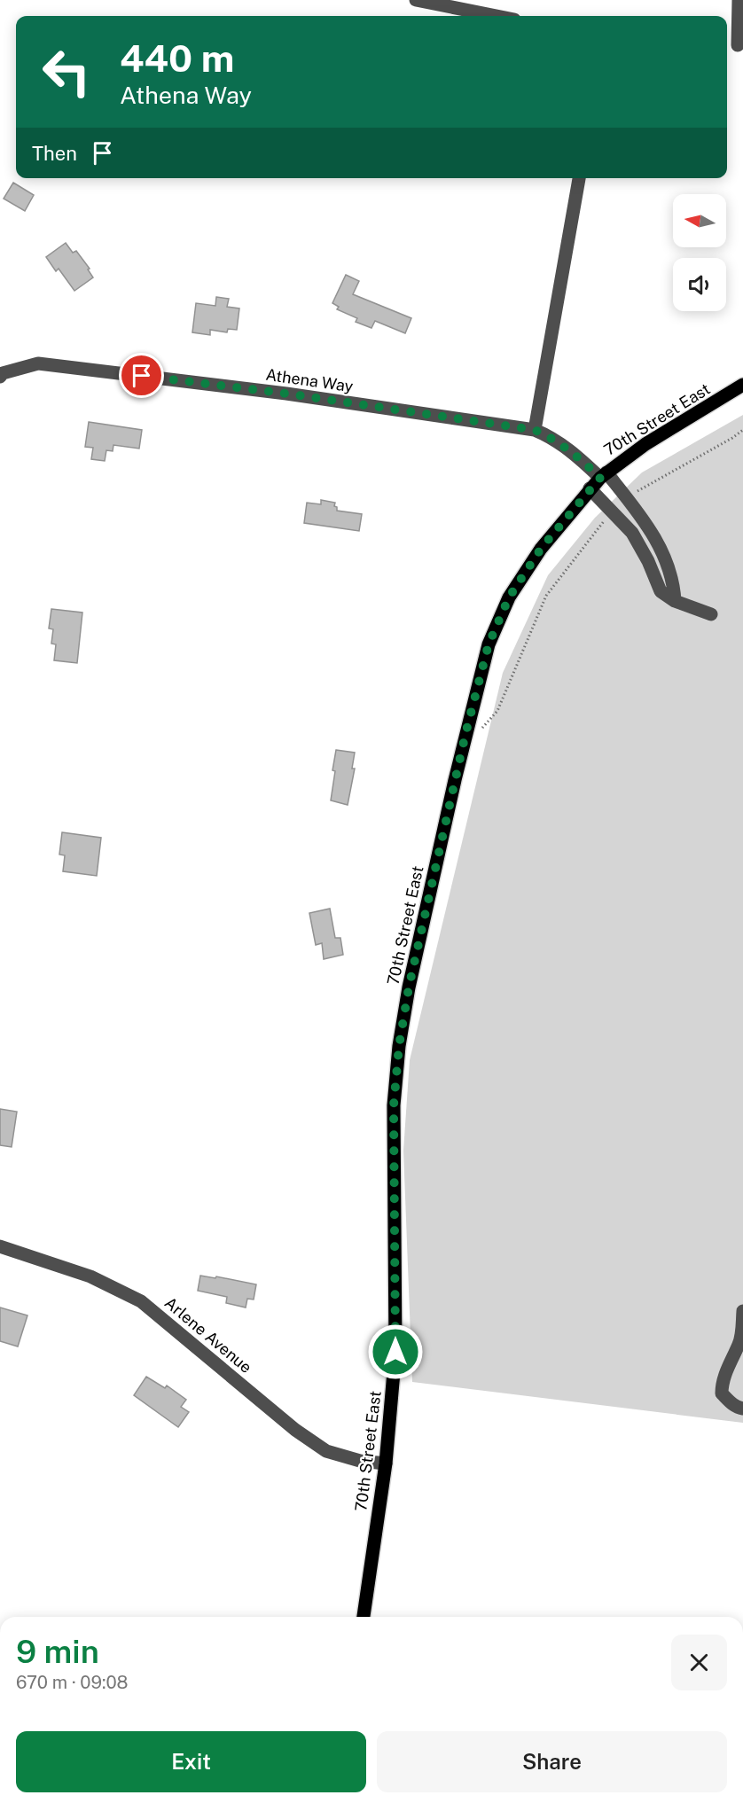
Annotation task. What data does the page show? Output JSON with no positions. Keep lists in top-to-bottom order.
{
  "streets": {
    "main road": ["70th Street East"],
    "street": ["Athena Way", "Arlene Avenue"]
  },
  "crossings": [
    ["Athena Way", "70th Street East"],
    ["70th Street East", "Arlene Avenue"]
  ],
  "north": "left",
  "page": {
    "turn": ["440 m", "Athena Way"],
    "then": "Then",
    "heading": ["9 min", "670 m · 09:08"],
    "buttons": ["Exit", "Share"]
  }
}
